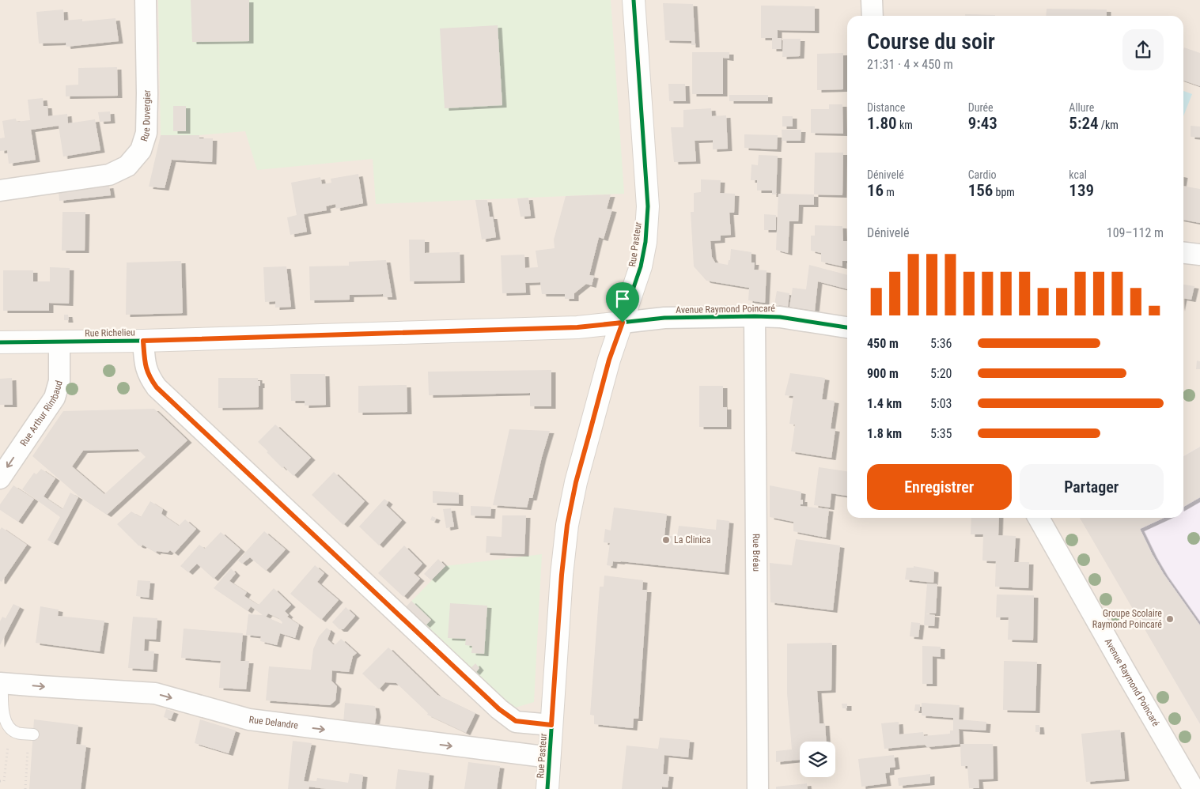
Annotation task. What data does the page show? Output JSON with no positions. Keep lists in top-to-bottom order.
{
  "streets": {
    "street": [
      "Rue Duvergier",
      "Rue Pasteur",
      "Avenue Raymond Poincaré",
      "Rue Richelieu",
      "Rue Arthur Rimbaud",
      "Rue Bréau",
      "Rue Delandre"
    ]
  },
  "crossings": [
    ["Rue Pasteur", "Avenue Raymond Poincaré"],
    ["Rue Pasteur", "Rue Richelieu"],
    ["Rue Pasteur", "Rue Delandre"],
    ["Avenue Raymond Poincaré", "Rue Richelieu"],
    ["Avenue Raymond Poincaré", "Rue Bréau"],
    ["Rue Richelieu", "Rue Arthur Rimbaud"]
  ],
  "one_way": ["Rue Arthur Rimbaud", "Rue Delandre"],
  "places": ["La Clinica", "Groupe Scolaire Raymond Poincaré"],
  "page": {
    "heading": ["Course du soir", "21:31 · 4 × 450 m"],
    "stats": [
      ["Distance", "1.80 km"],
      ["Durée", "9:43"],
      ["Allure", "5:24 /km"],
      ["Dénivelé", "16 m"],
      ["Cardio", "156 bpm"],
      ["kcal", "139"]
    ],
    "chart": ["Dénivelé", "109–112 m"],
    "list": [
      {
        "name": "450 m",
        "note": "5:36"
      },
      {
        "name": "900 m",
        "note": "5:20"
      },
      {
        "name": "1.4 km",
        "note": "5:03"
      },
      {
        "name": "1.8 km",
        "note": "5:35"
      }
    ],
    "buttons": ["Enregistrer", "Partager"]
  }
}
